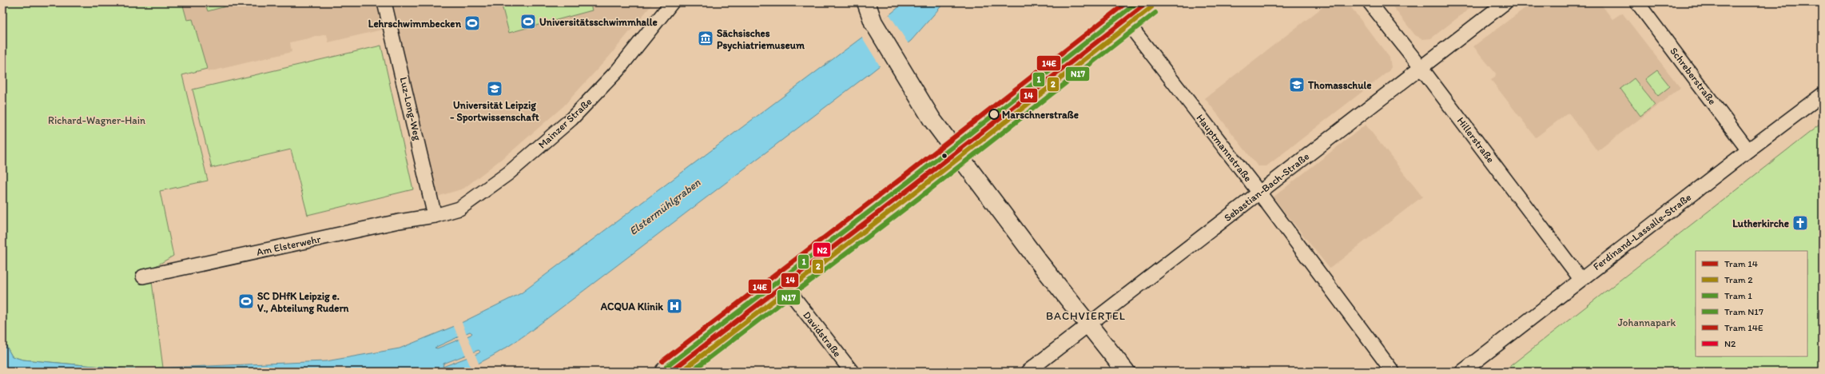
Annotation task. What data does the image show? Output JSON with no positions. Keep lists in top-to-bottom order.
{
  "streets": {
    "street": [
      "Schreberstraße",
      "Luz-Long-Weg",
      "Mainzer Straße",
      "Hillerstraße",
      "Hauptmannstraße",
      "Sebastian-Bach-Straße",
      "Ferdinand-Lassalle-Straße",
      "Am Elsterwehr",
      "Davidstraße"
    ]
  },
  "crossings": [
    ["Schreberstraße", "Ferdinand-Lassalle-Straße"],
    ["Luz-Long-Weg", "Mainzer Straße"],
    ["Luz-Long-Weg", "Am Elsterwehr"],
    ["Mainzer Straße", "Am Elsterwehr"],
    ["Hillerstraße", "Sebastian-Bach-Straße"],
    ["Hillerstraße", "Ferdinand-Lassalle-Straße"],
    ["Hauptmannstraße", "Sebastian-Bach-Straße"]
  ],
  "districts": ["BACHVIERTEL"],
  "water": ["Elstermühlgraben"],
  "parks": ["Richard-Wagner-Hain", "Johannapark"],
  "places": {
    "sports": ["Universitätsschwimmhalle", "Lehrschwimmbecken", "SC DHfK Leipzig e. V., Abteilung Rudern"],
    "museum": ["Sächsisches Psychiatriemuseum"],
    "school or university": ["Thomasschule", "Universität Leipzig - Sportwissenschaft"],
    "other": ["Marschnerstraße"],
    "church": ["Lutherkirche"],
    "hospital": ["ACQUA Klinik"]
  },
  "lines": [
    "tram line 14",
    "tram line 1",
    "tram line 14E",
    "transit line N2",
    "tram line 2",
    "tram line N17"
  ],
  "legend": [
    "Tram 14",
    "Tram 2",
    "Tram 1",
    "Tram N17",
    "Tram 14E",
    "N2"
  ]
}
